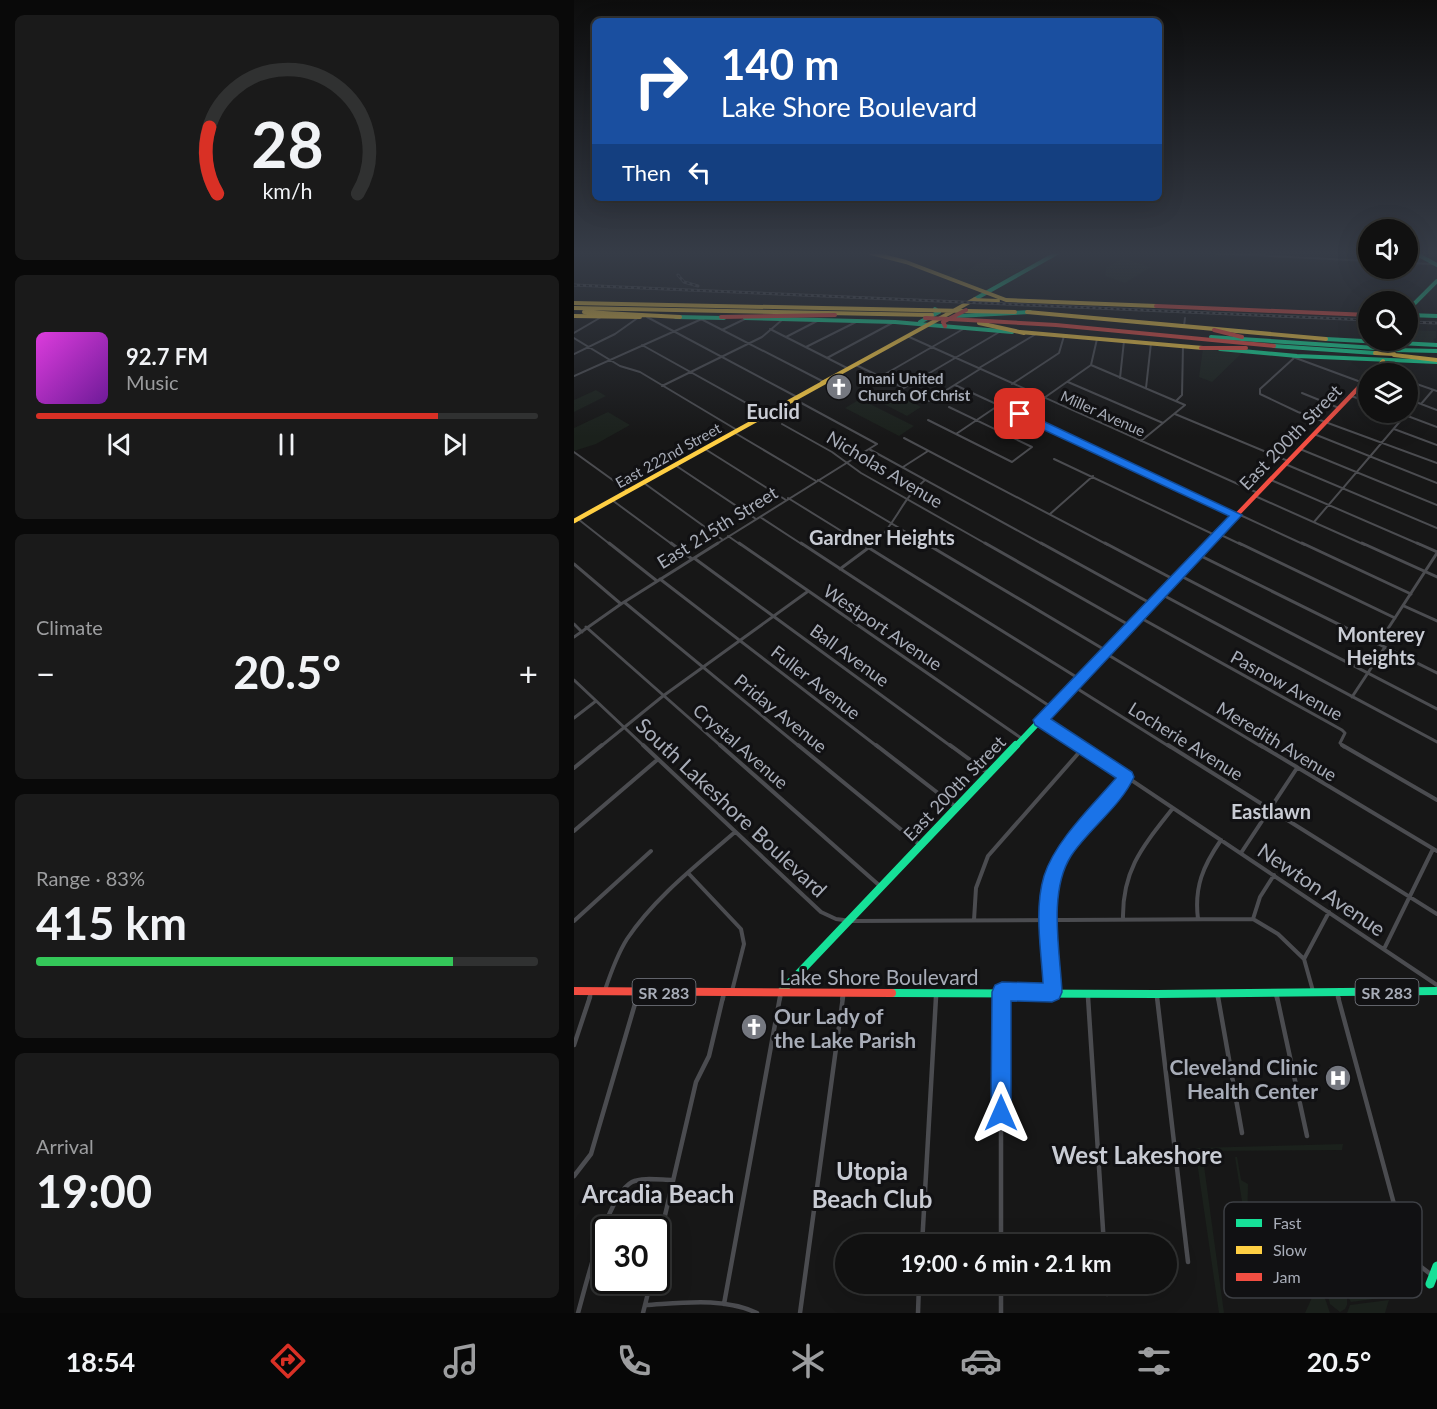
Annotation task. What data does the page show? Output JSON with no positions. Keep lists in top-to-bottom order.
{
  "streets": {
    "main road": [
      "East 200th Street",
      "East 222nd Street",
      "Lake Shore Boulevard",
      "SR 283"
    ],
    "street": [
      "Miller Avenue",
      "Nicholas Avenue",
      "East 215th Street",
      "Westport Avenue",
      "Ball Avenue",
      "Fuller Avenue",
      "Pasnow Avenue",
      "Priday Avenue",
      "Locherie Avenue",
      "Meredith Avenue",
      "Crystal Avenue",
      "South Lakeshore Boulevard",
      "Newton Avenue"
    ]
  },
  "crossings": [
    ["Miller Avenue", "East 200th Street"],
    ["Miller Avenue", "East 222nd Street"],
    ["East 200th Street", "Nicholas Avenue"],
    ["East 200th Street", "Westport Avenue"],
    ["East 200th Street", "Ball Avenue"],
    ["East 200th Street", "Fuller Avenue"],
    ["East 200th Street", "Pasnow Avenue"],
    ["East 200th Street", "Priday Avenue"],
    ["East 200th Street", "Locherie Avenue"],
    ["East 200th Street", "Meredith Avenue"],
    ["East 200th Street", "Crystal Avenue"],
    ["East 200th Street", "South Lakeshore Boulevard"],
    ["East 200th Street", "Newton Avenue"],
    ["East 200th Street", "Lake Shore Boulevard"],
    ["East 222nd Street", "East 215th Street"],
    ["East 222nd Street", "Ball Avenue"],
    ["East 222nd Street", "Fuller Avenue"],
    ["East 222nd Street", "Meredith Avenue"],
    ["Nicholas Avenue", "East 215th Street"],
    ["East 215th Street", "Westport Avenue"],
    ["East 215th Street", "Ball Avenue"],
    ["East 215th Street", "Fuller Avenue"],
    ["East 215th Street", "Priday Avenue"],
    ["East 215th Street", "Meredith Avenue"],
    ["East 215th Street", "Crystal Avenue"]
  ],
  "districts": [
    "Euclid",
    "Gardner Heights",
    "Monterey Heights",
    "Eastlawn",
    "West Lakeshore",
    "Utopia Beach Club",
    "Arcadia Beach"
  ],
  "places": {
    "church": ["Imani United Church Of Christ", "Our Lady of the Lake Parish"],
    "hospital": ["Cleveland Clinic Health Center"]
  },
  "legend": ["Fast", "Slow", "Jam"],
  "page": {
    "turn": ["140 m", "Lake Shore Boulevard"],
    "then": "Then",
    "song": ["92.7 FM", "Music"],
    "tile": [
      "Climate",
      ["Range · 83%", "415 km"],
      ["Arrival", "19:00"]
    ],
    "heat": ["−", "20.5°", "+"],
    "limit": "30",
    "trip": "19:00 · 6 min · 2.1 km",
    "tabs": ["18:54", "20.5°"],
    "gauge": ["28", "km/h"]
  }
}
